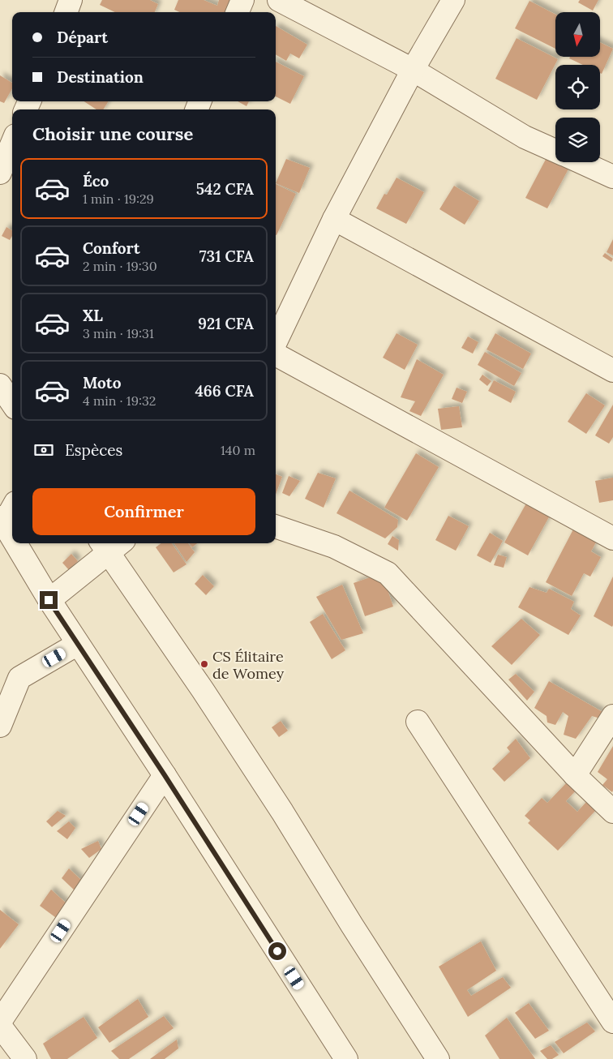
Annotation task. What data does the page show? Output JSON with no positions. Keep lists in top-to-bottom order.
{
  "places": ["CS Élitaire de Womey"],
  "north": "bottom",
  "page": {
    "banner": ["Départ", "Destination"],
    "heading": "Choisir une course",
    "list": [
      {
        "name": "Éco",
        "note": "1 min · 19:29",
        "value": "542 CFA"
      },
      {
        "name": "Confort",
        "note": "2 min · 19:30",
        "value": "731 CFA"
      },
      {
        "name": "XL",
        "note": "3 min · 19:31",
        "value": "921 CFA"
      },
      {
        "name": "Moto",
        "note": "4 min · 19:32",
        "value": "466 CFA"
      }
    ],
    "pay": ["Espèces", "140 m"],
    "buttons": "Confirmer"
  }
}
